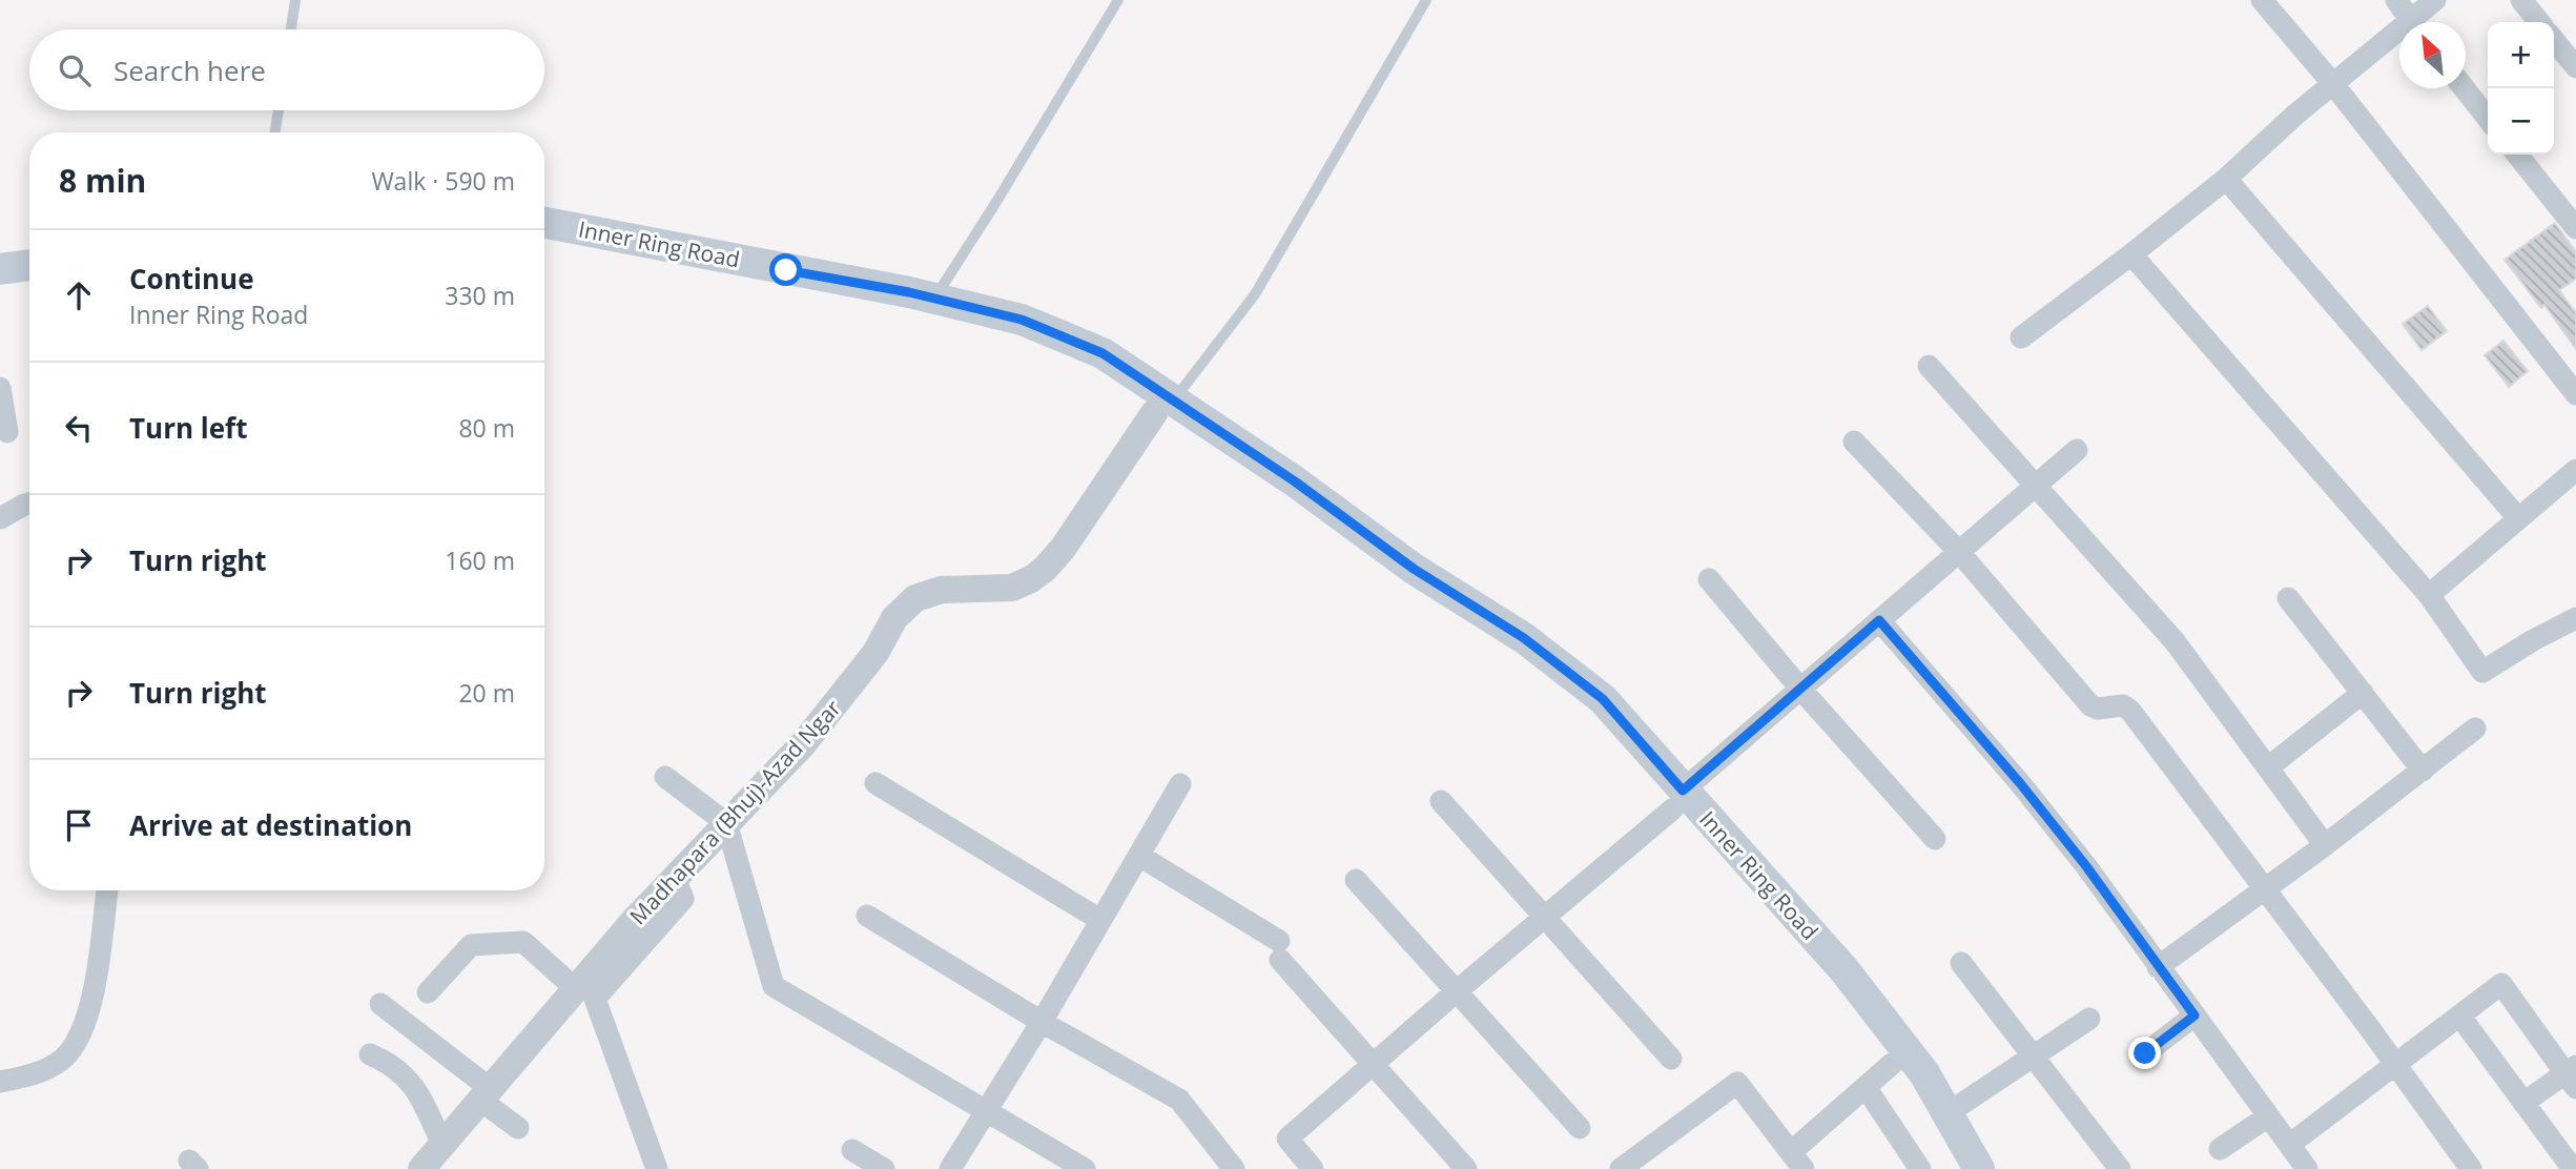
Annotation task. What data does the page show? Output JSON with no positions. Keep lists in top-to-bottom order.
{
  "streets": {
    "main road": ["Inner Ring Road"],
    "street": ["Madhapara (Bhuj)-Azad Ngar"]
  },
  "crossings": [
    ["Inner Ring Road", "Madhapara (Bhuj)-Azad Ngar"]
  ],
  "north": "top left",
  "page": {
    "map_buttons": ["+", "−"],
    "search": "Search here",
    "heading": ["8 min", "Walk · 590 m"],
    "list": [
      ["Continue", "Inner Ring Road", "330 m"],
      ["Turn left", "80 m"],
      ["Turn right", "160 m"],
      ["Turn right", "20 m"],
      "Arrive at destination"
    ]
  }
}
